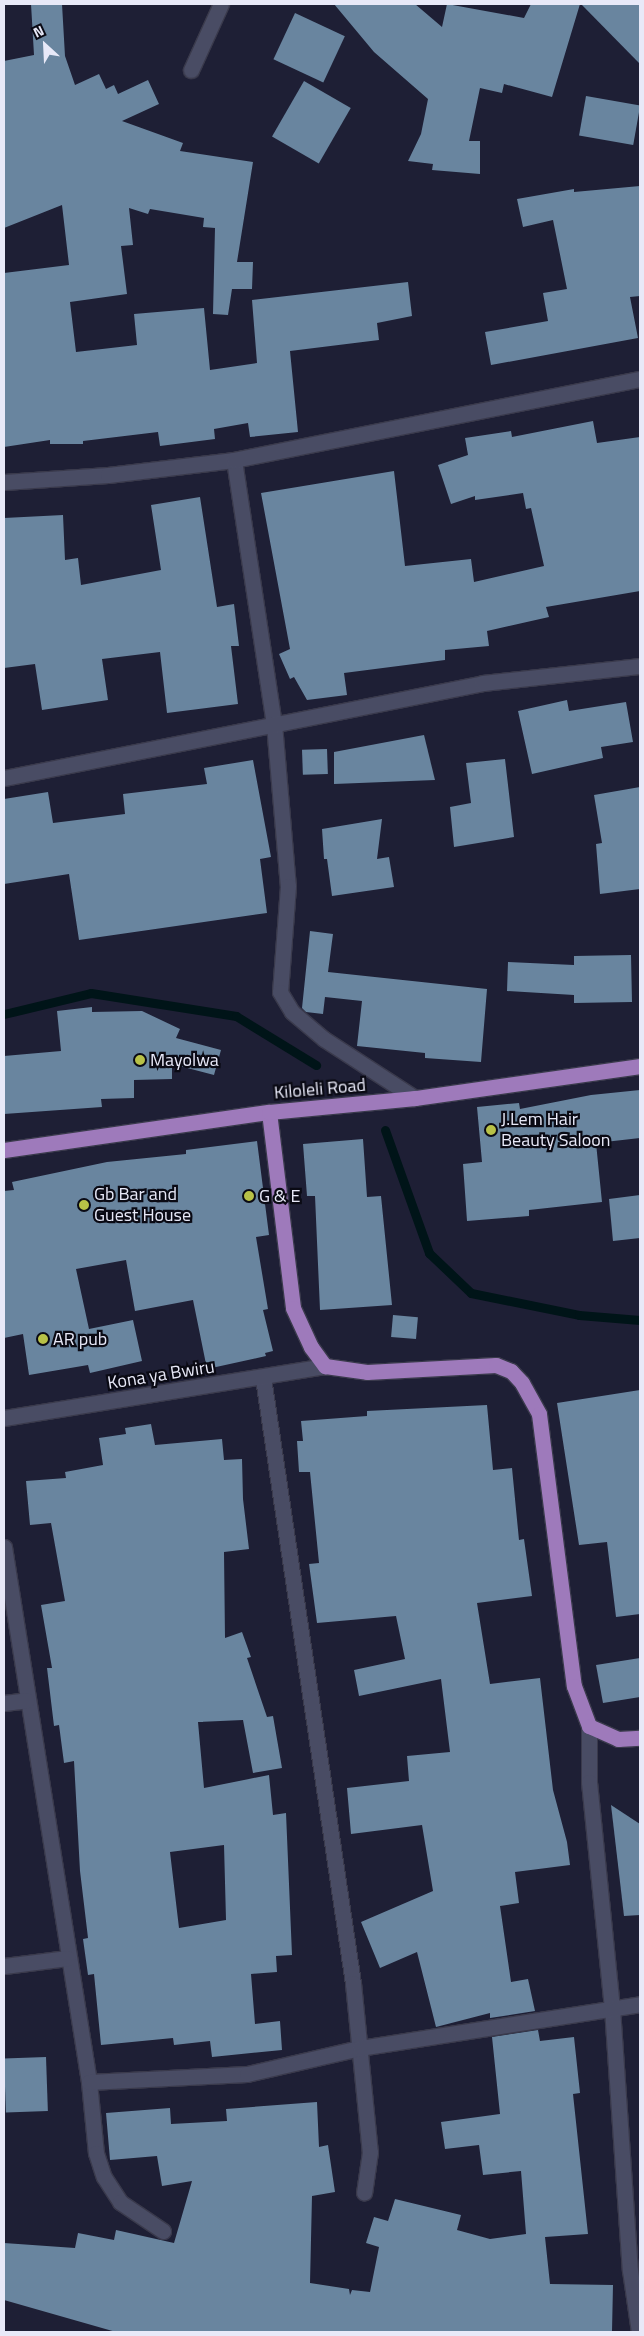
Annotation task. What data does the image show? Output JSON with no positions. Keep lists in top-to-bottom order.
{
  "streets": {
    "main road": ["Kiloleli Road"],
    "street": ["Kona ya Bwiru"]
  },
  "places": [
    "Mayolwa",
    "J.Lem Hair Beauty Saloon",
    "G & E",
    "Gb Bar and Guest House",
    "AR pub"
  ],
  "north": "top left"
}
